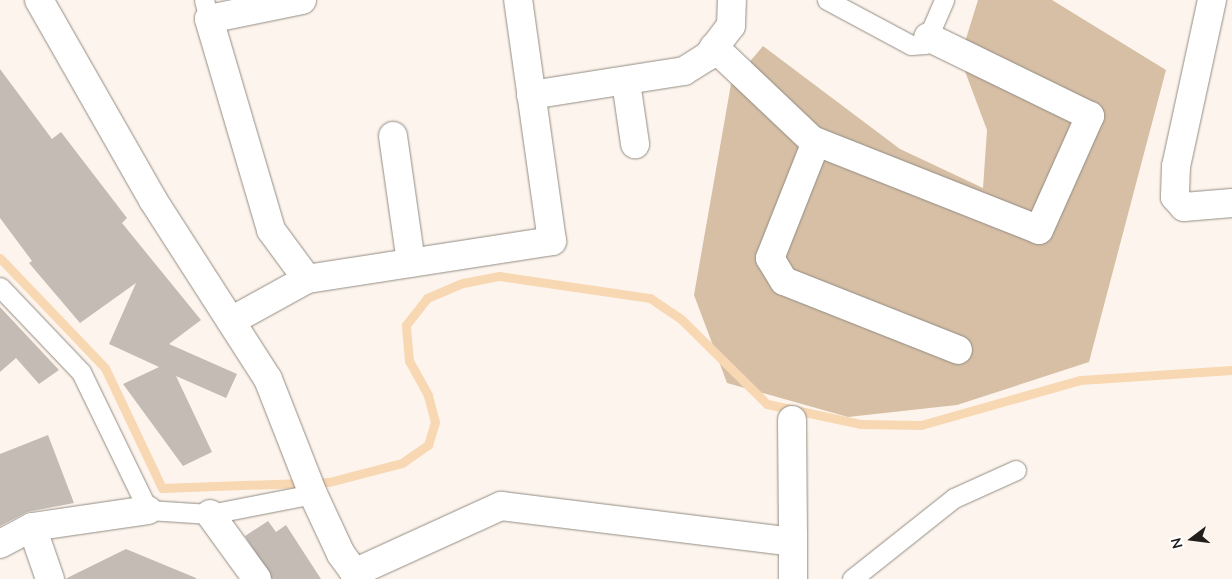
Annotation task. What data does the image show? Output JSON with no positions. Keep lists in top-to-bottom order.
{
  "north": "left"
}
